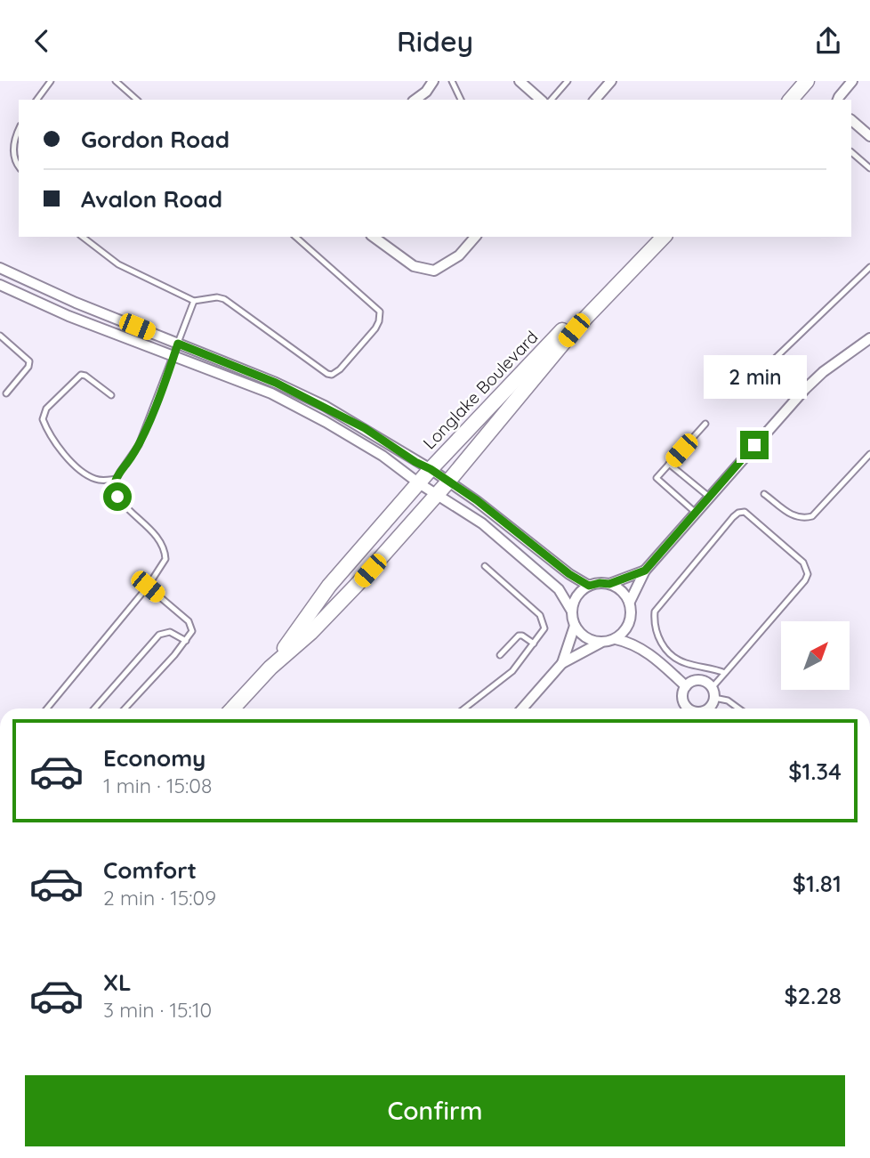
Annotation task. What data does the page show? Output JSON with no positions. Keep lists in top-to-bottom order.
{
  "streets": {
    "main road": ["Longlake Boulevard"]
  },
  "north": "top right",
  "page": {
    "header": "Ridey",
    "banner": ["Gordon Road", "Avalon Road"],
    "bubble": "2 min",
    "list": [
      {
        "name": "Economy",
        "note": "1 min · 15:08",
        "value": "$1.34"
      },
      {
        "name": "Comfort",
        "note": "2 min · 15:09",
        "value": "$1.81"
      },
      {
        "name": "XL",
        "note": "3 min · 15:10",
        "value": "$2.28"
      }
    ],
    "buttons": "Confirm"
  }
}
